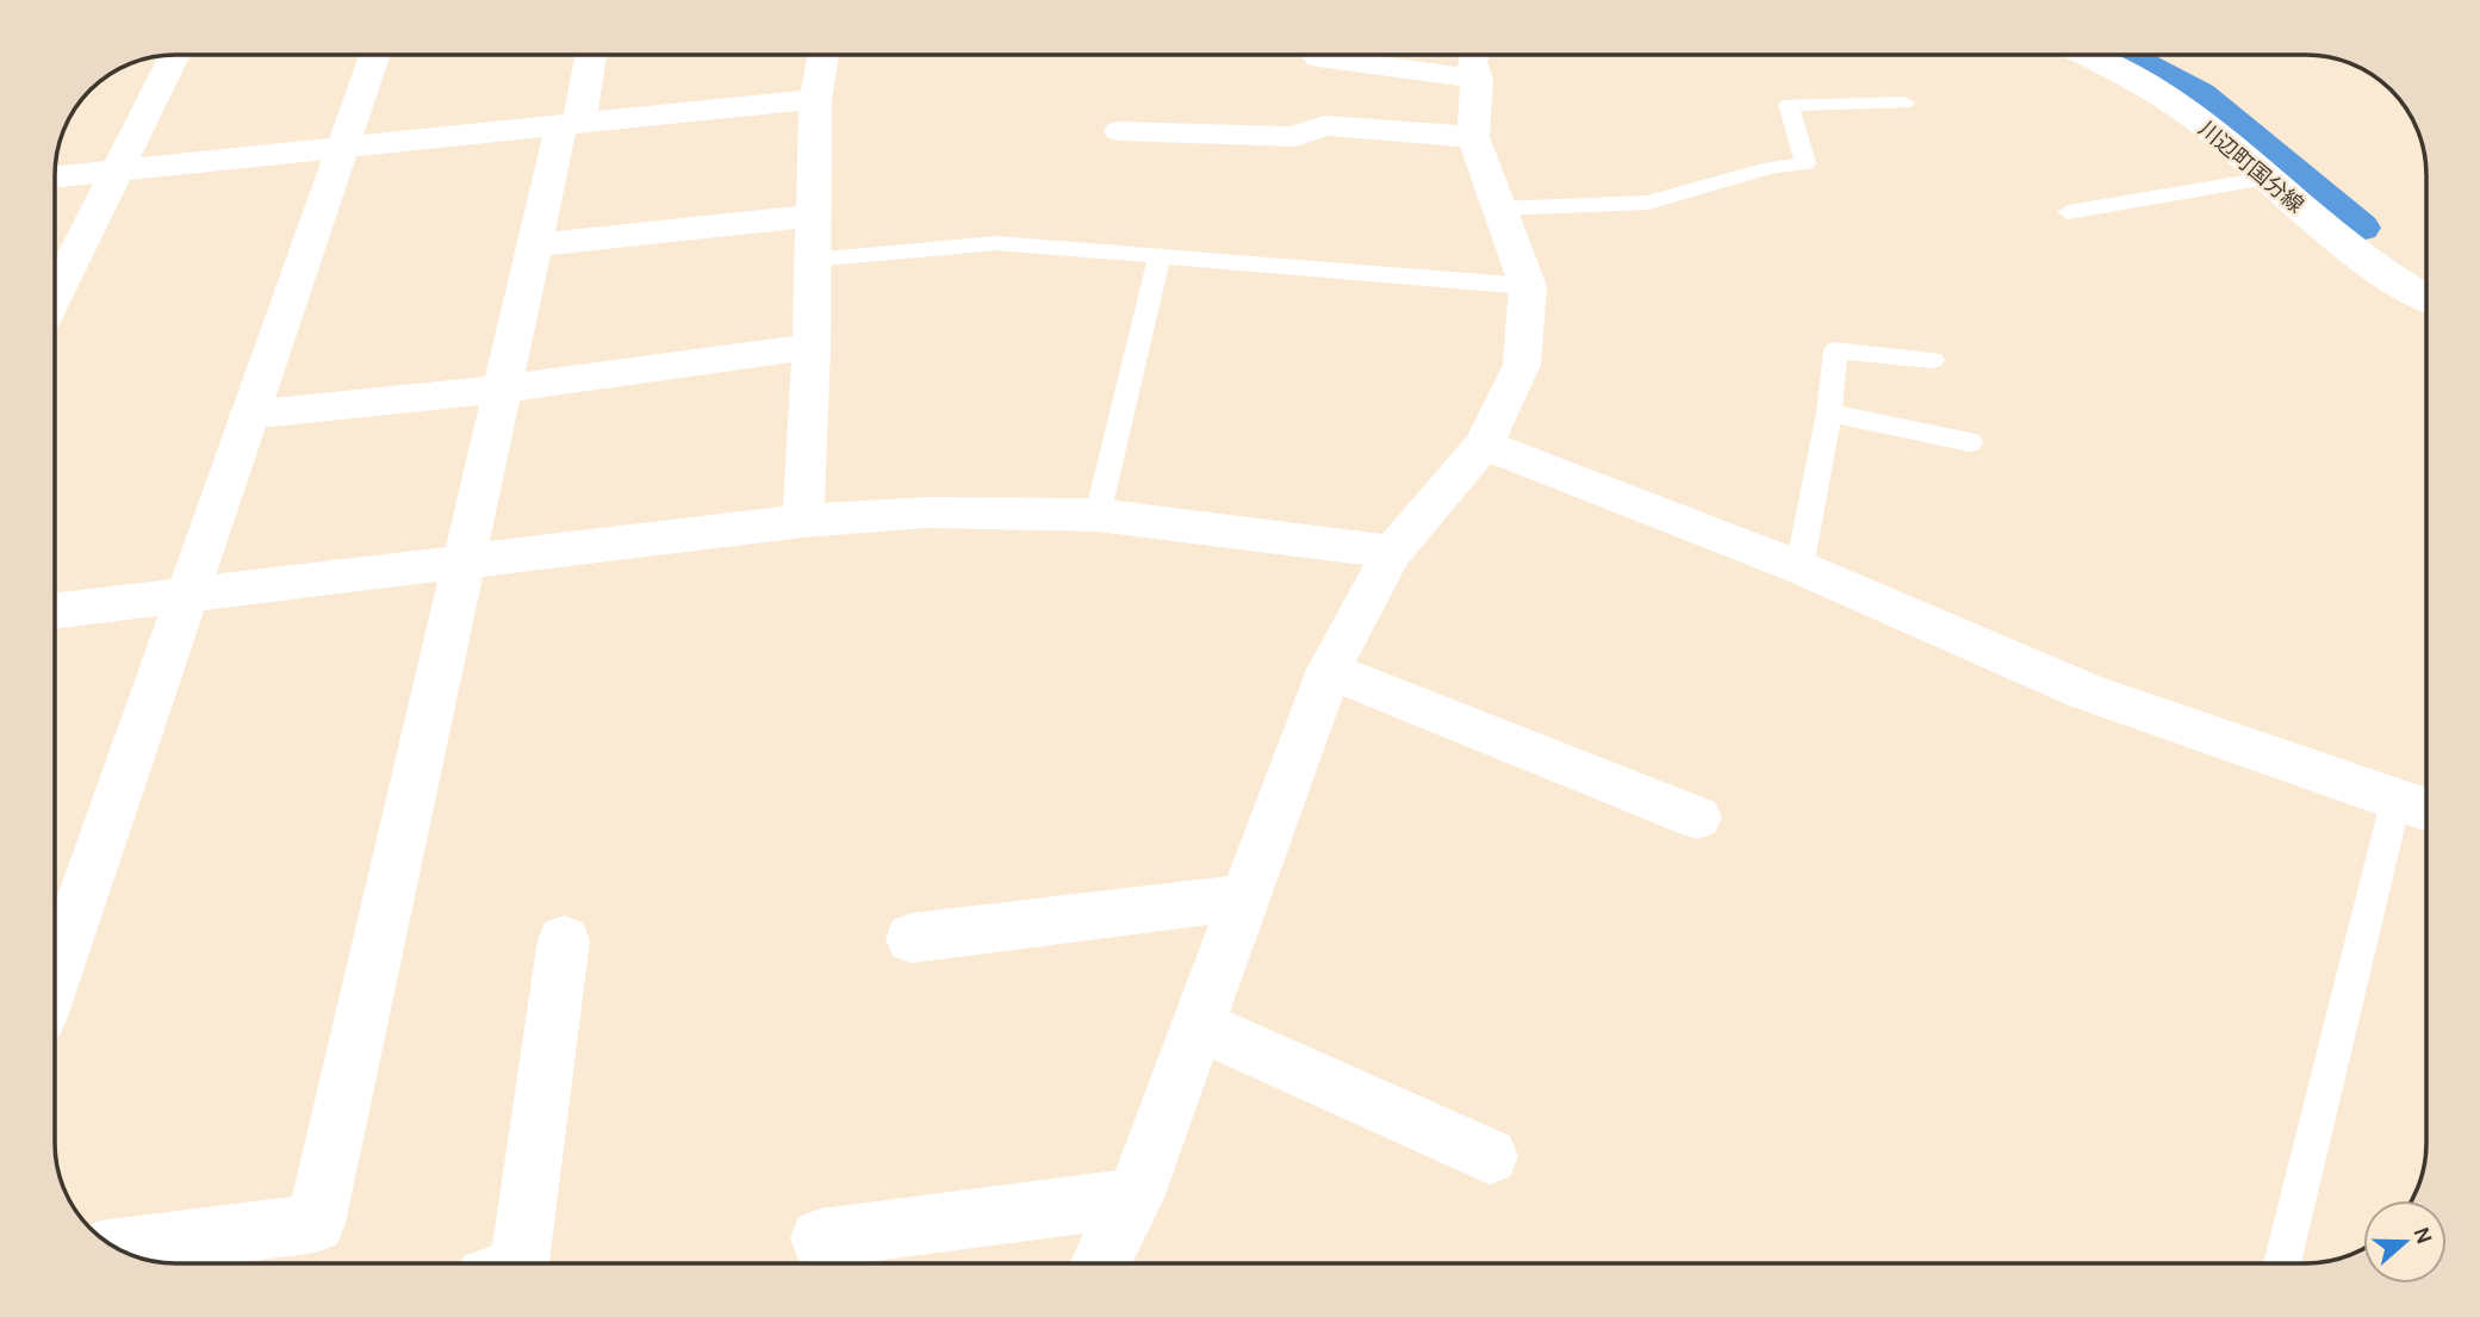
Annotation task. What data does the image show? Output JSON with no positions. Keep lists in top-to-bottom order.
{
  "streets": {
    "street": ["川辺町国分線"]
  },
  "north": "right"
}
